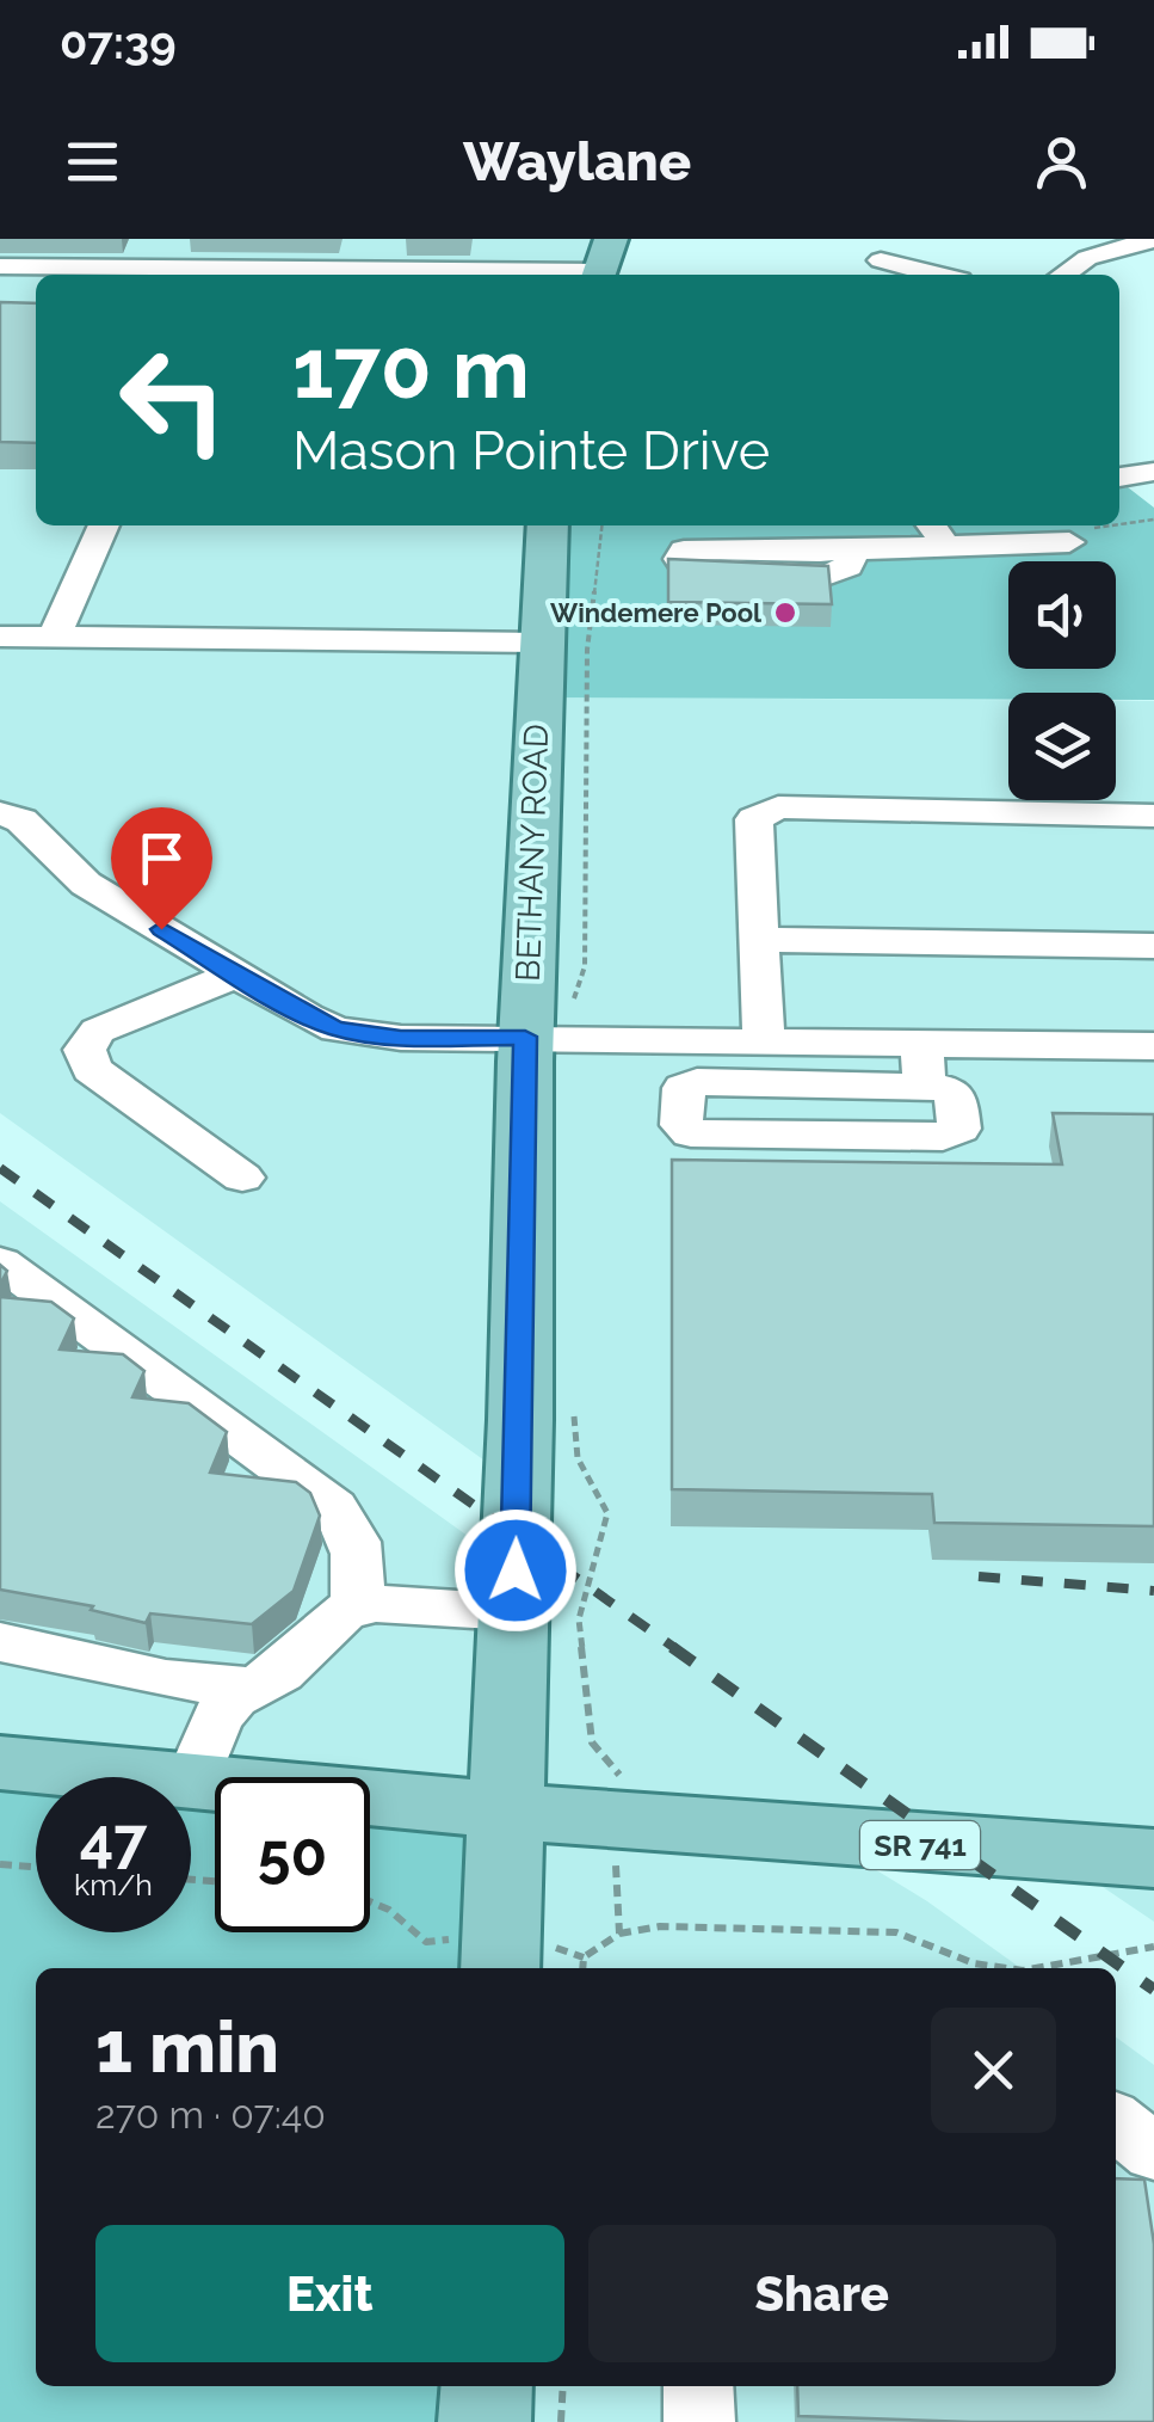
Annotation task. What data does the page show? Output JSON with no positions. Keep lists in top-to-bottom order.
{
  "streets": {
    "main road": ["BETHANY ROAD", "SR 741"]
  },
  "crossings": [
    ["BETHANY ROAD", "SR 741"]
  ],
  "places": ["Windemere Pool"],
  "page": {
    "status": "07:39",
    "header": "Waylane",
    "turn": ["170 m", "Mason Pointe Drive"],
    "speed": "47 km/h",
    "limit": "50",
    "heading": ["1 min", "270 m · 07:40"],
    "buttons": ["Exit", "Share"]
  }
}
